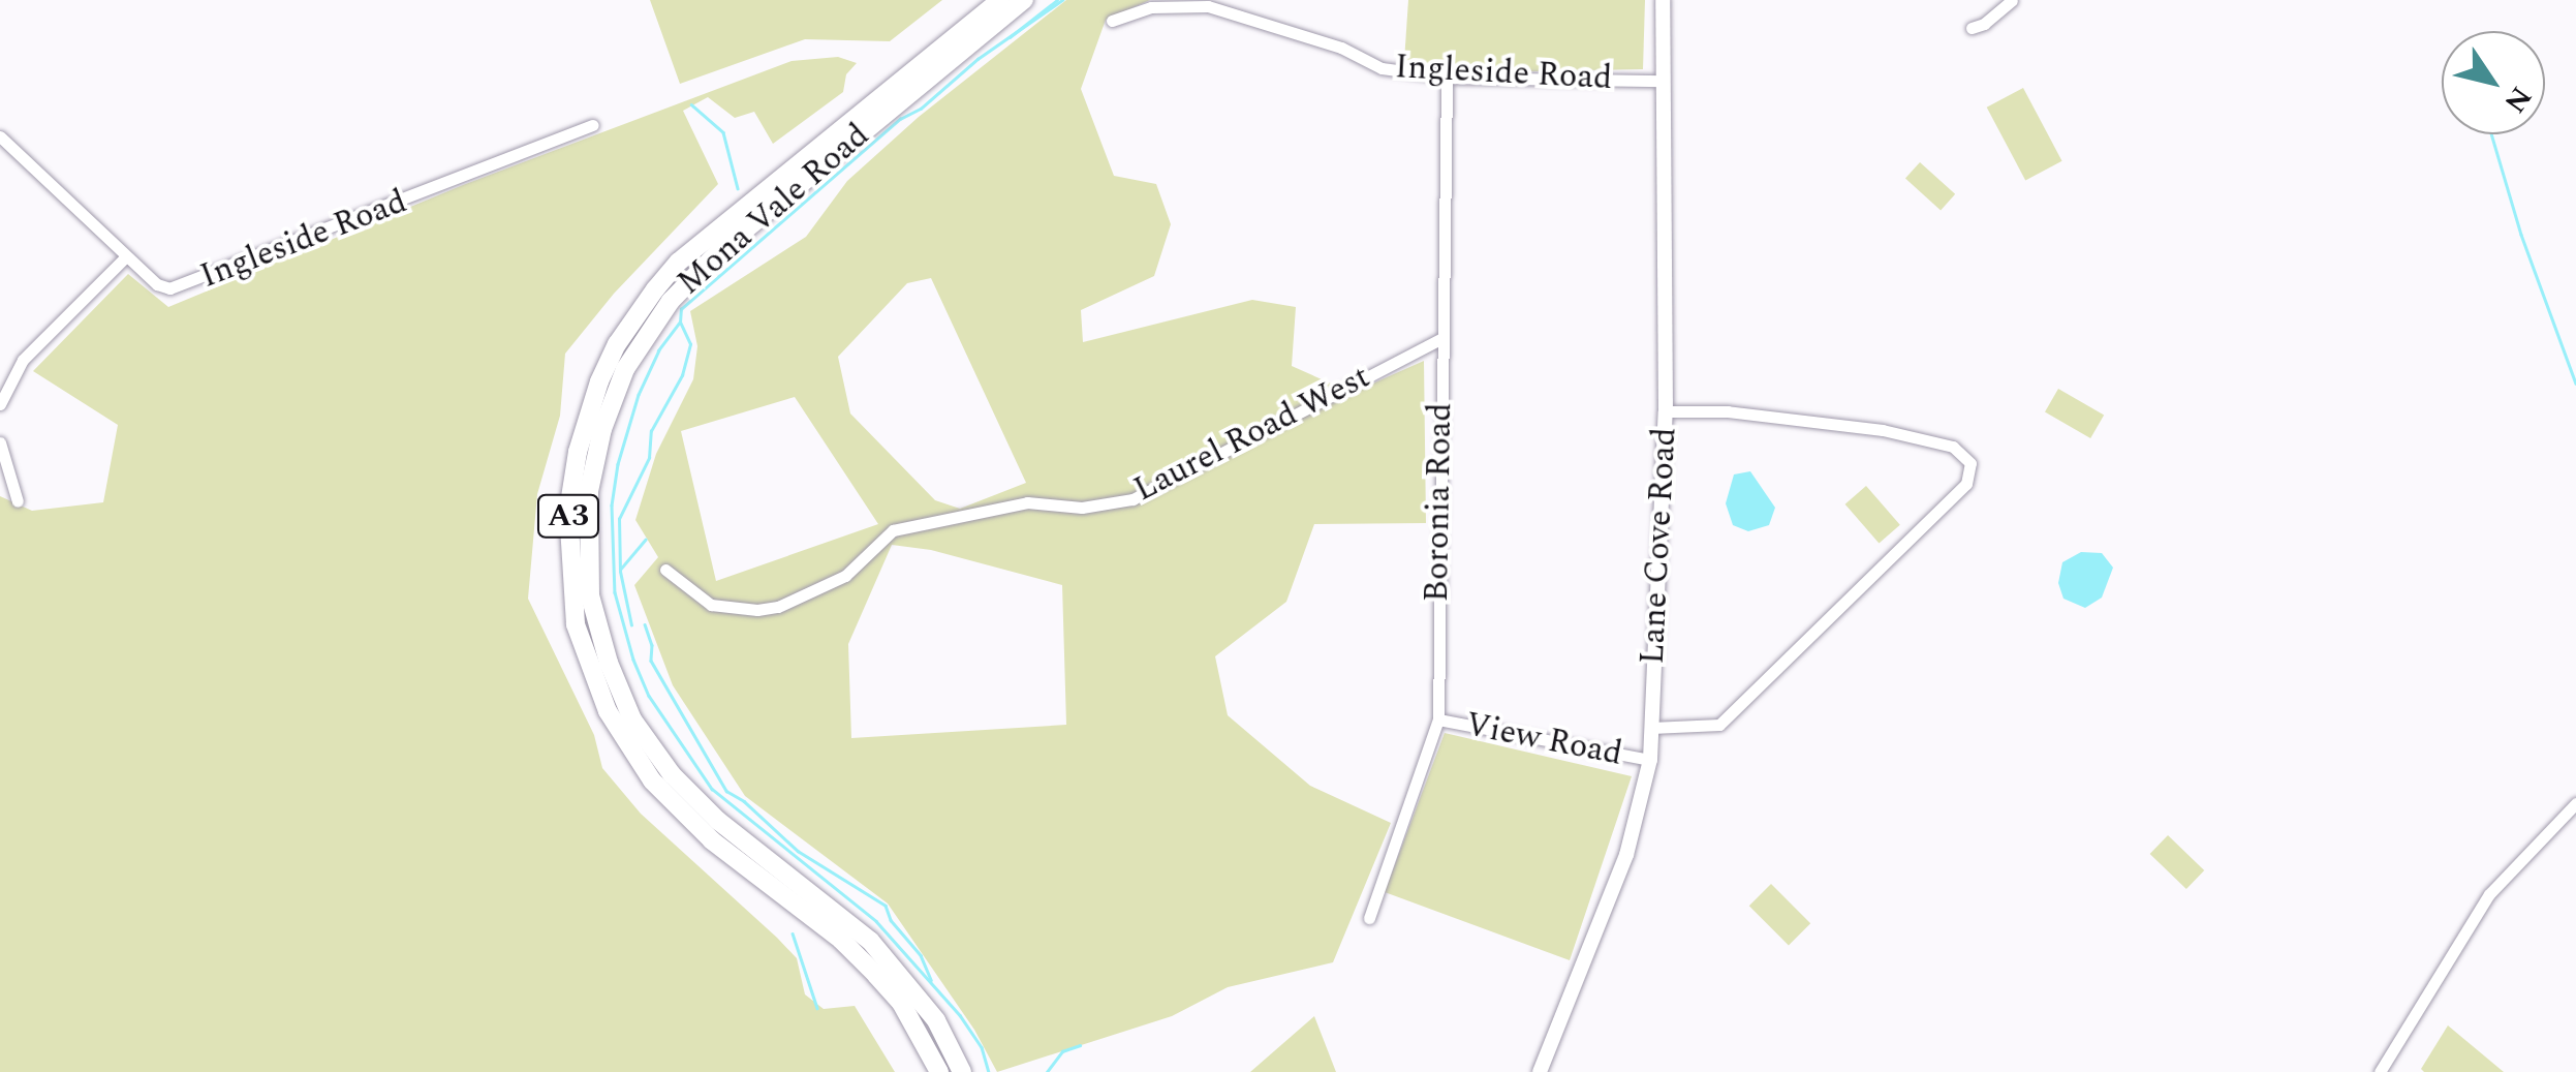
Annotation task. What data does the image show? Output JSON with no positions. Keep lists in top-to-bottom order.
{
  "streets": {
    "highway": ["Mona Vale Road", "A3"],
    "street": [
      "Ingleside Road",
      "Laurel Road West",
      "Boronia Road",
      "Lane Cove Road",
      "View Road"
    ]
  },
  "crossings": [
    ["Ingleside Road", "Boronia Road"],
    ["Ingleside Road", "Lane Cove Road"],
    ["Laurel Road West", "Boronia Road"],
    ["Boronia Road", "View Road"],
    ["Lane Cove Road", "View Road"]
  ],
  "north": "bottom right"
}
